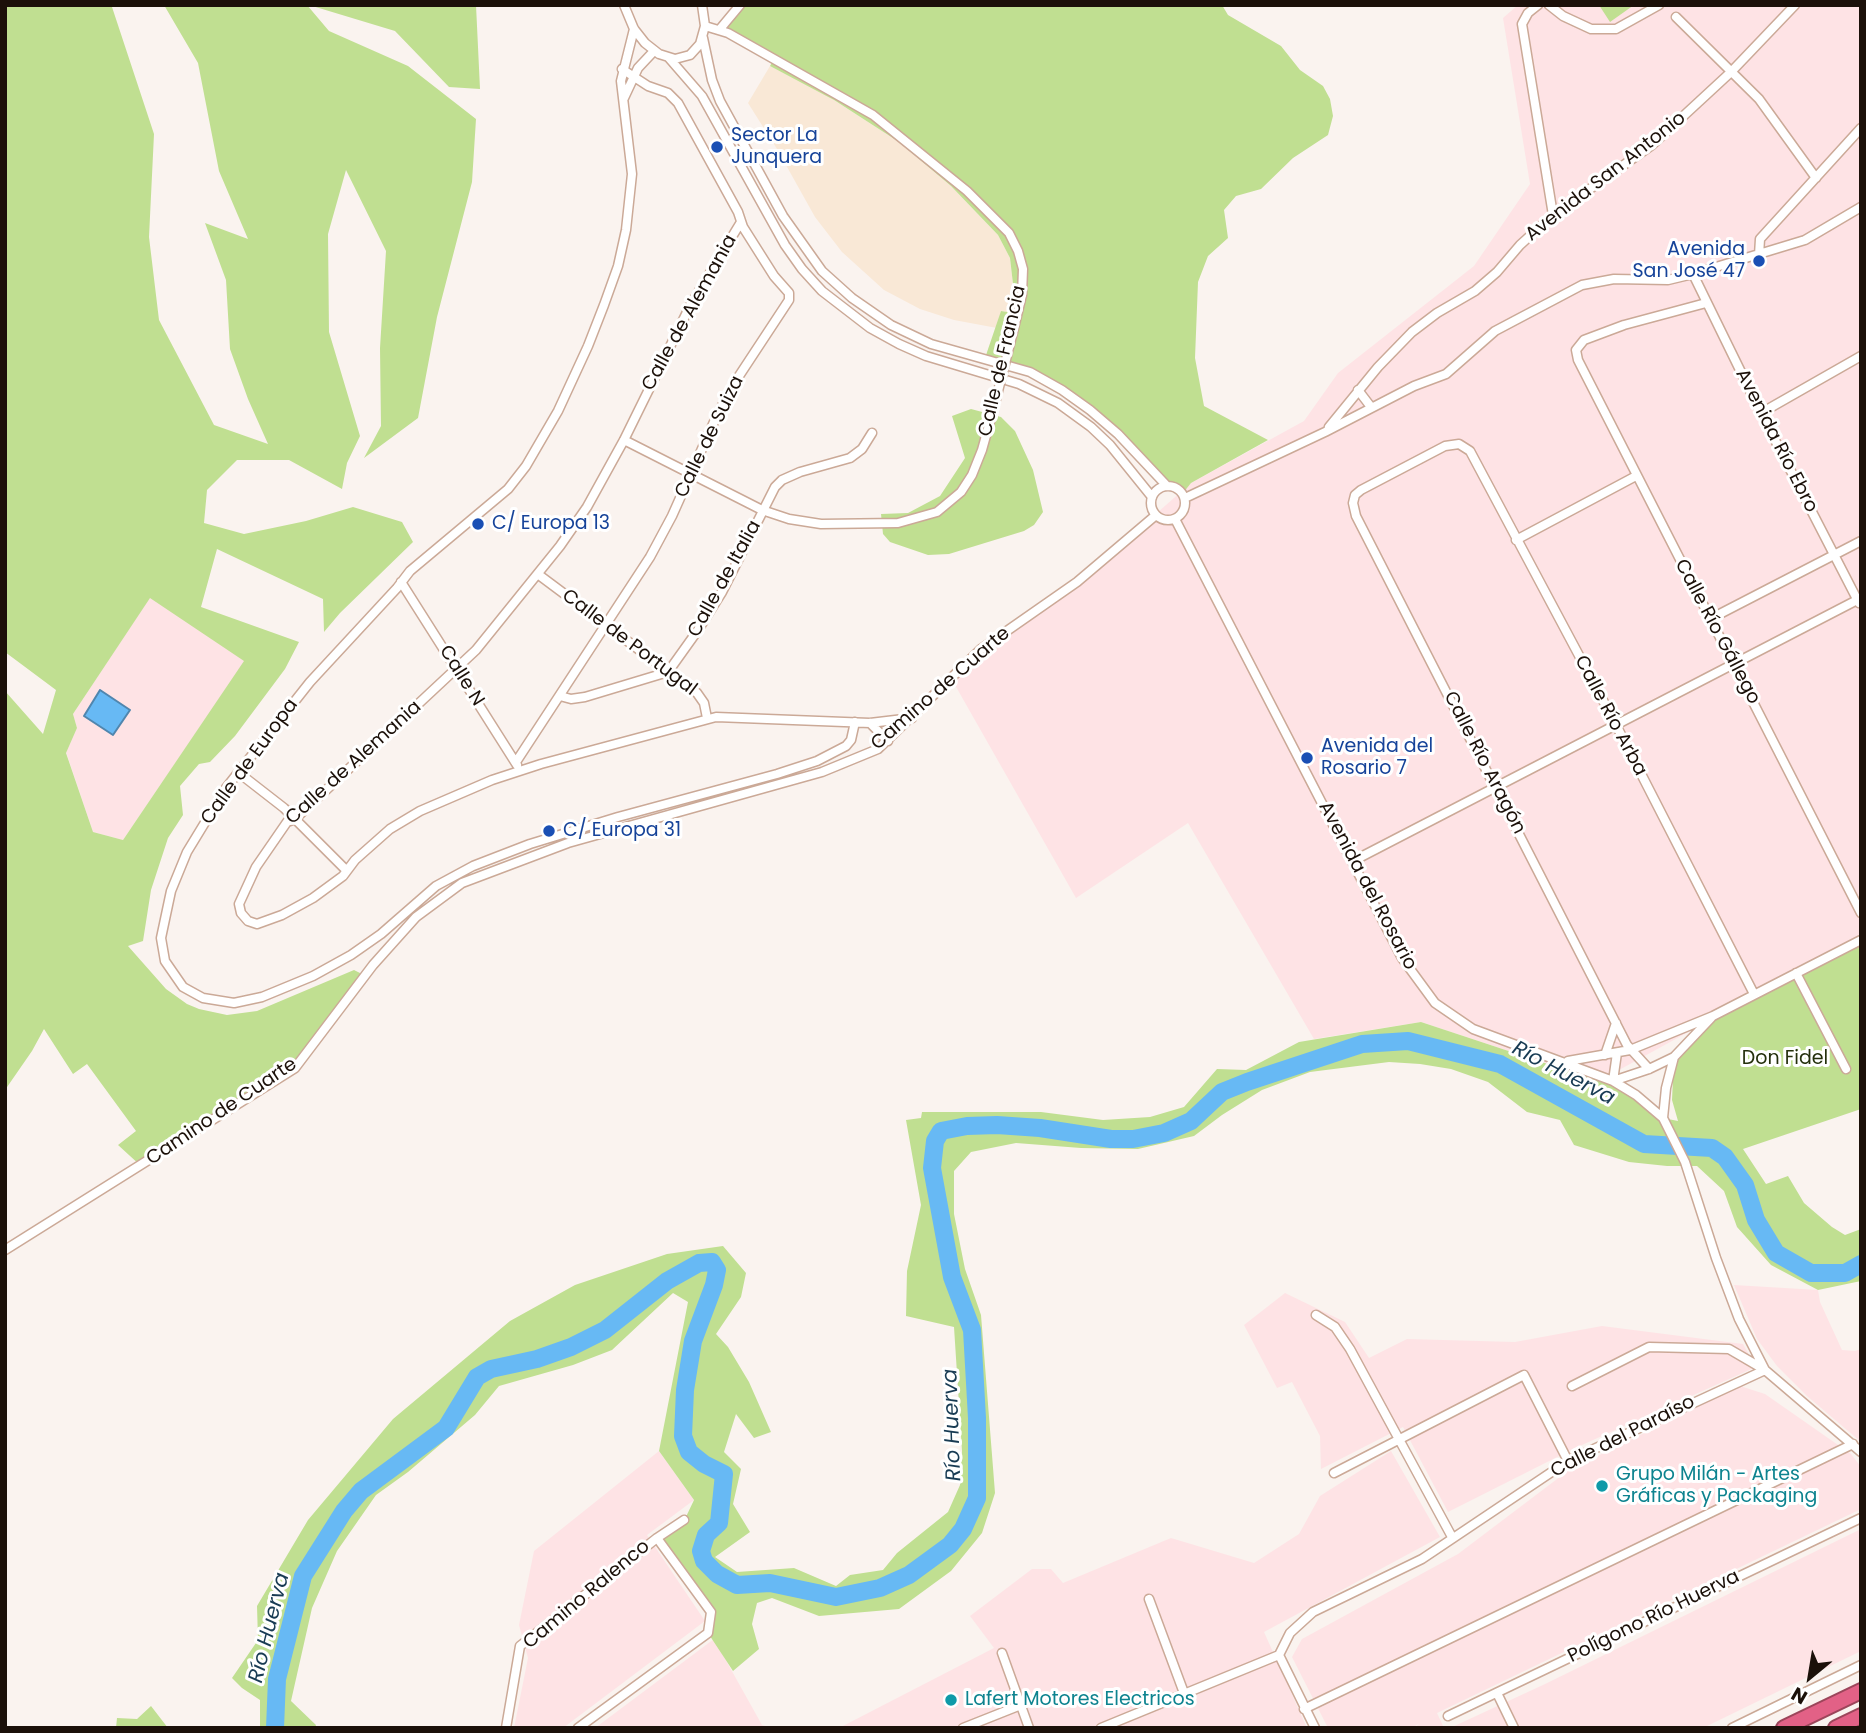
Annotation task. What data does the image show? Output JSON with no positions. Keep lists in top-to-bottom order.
{
  "streets": {
    "street": [
      "Avenida San Antonio",
      "Calle de Alemania",
      "Calle de Francia",
      "Calle de Suiza",
      "Avenida Río Ebro",
      "Calle de Italia",
      "Calle Río Gállego",
      "Calle de Portugal",
      "Calle N",
      "Camino de Cuarte",
      "Calle Río Arba",
      "Calle de Europa",
      "Calle Río Aragón",
      "Avenida del Rosario",
      "Calle del Paraíso",
      "Camino Ralenco",
      "Polígono Río Huerva"
    ]
  },
  "crossings": [
    ["Calle de Alemania", "Calle de Francia"],
    ["Calle de Alemania", "Calle de Suiza"],
    ["Calle de Alemania", "Calle de Portugal"],
    ["Calle de Alemania", "Calle N"],
    ["Calle de Alemania", "Camino de Cuarte"],
    ["Calle de Alemania", "Calle de Europa"],
    ["Calle de Francia", "Calle de Suiza"],
    ["Calle de Francia", "Calle de Italia"],
    ["Calle de Suiza", "Calle de Portugal"],
    ["Calle de Suiza", "Calle N"],
    ["Calle de Suiza", "Calle de Europa"],
    ["Avenida Río Ebro", "Calle Río Gállego"],
    ["Calle de Italia", "Calle de Portugal"],
    ["Calle N", "Calle de Europa"],
    ["Camino de Cuarte", "Avenida del Rosario"],
    ["Calle Río Arba", "Calle Río Aragón"],
    ["Avenida del Rosario", "Calle del Paraíso"]
  ],
  "water": ["Río Huerva"],
  "parks": ["Don Fidel"],
  "places": [
    "Sector La Junquera",
    "Avenida San José 47",
    "C/ Europa 13",
    "Avenida del Rosario 7",
    "C/ Europa 31",
    "Grupo Milán - Artes Gráficas y Packaging",
    "Lafert Motores Electricos"
  ],
  "north": "bottom left"
}
